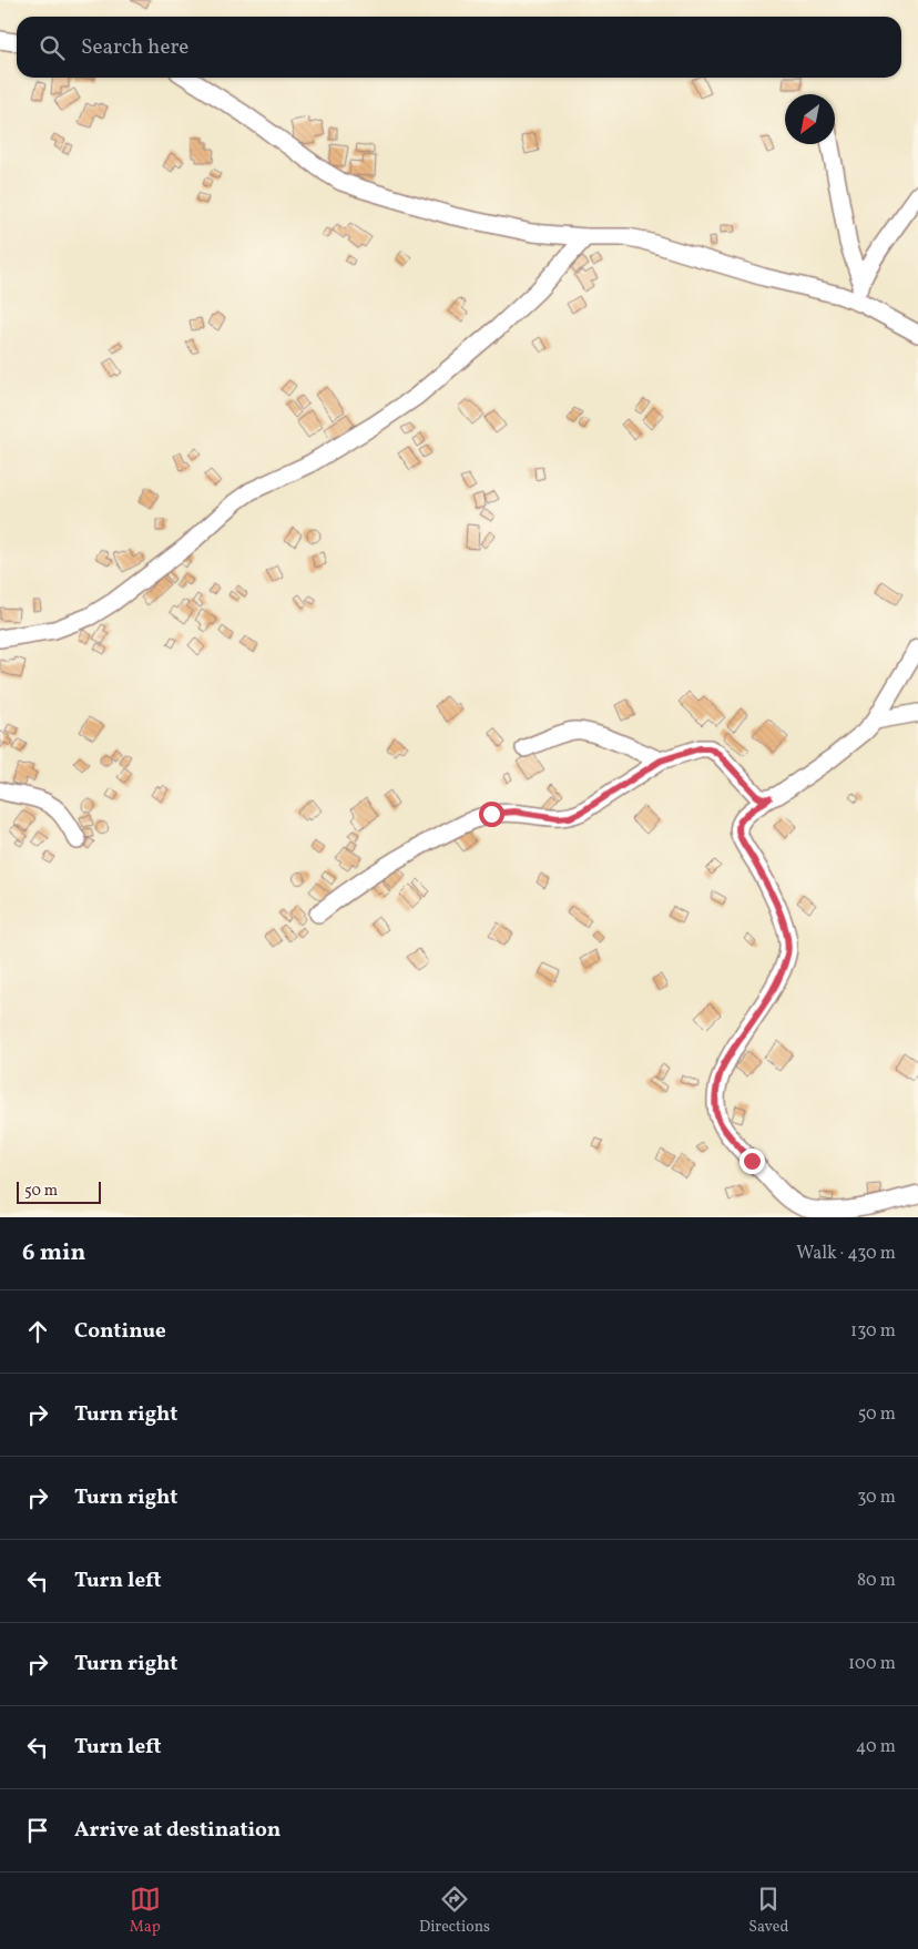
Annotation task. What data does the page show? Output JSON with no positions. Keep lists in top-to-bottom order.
{
  "scale_bar": "50 m",
  "north": "bottom left",
  "page": {
    "search": "Search here",
    "scale": "50 m",
    "heading": ["6 min", "Walk · 430 m"],
    "list": [
      ["Continue", "130 m"],
      ["Turn right", "50 m"],
      ["Turn right", "30 m"],
      ["Turn left", "80 m"],
      ["Turn right", "100 m"],
      ["Turn left", "40 m"],
      "Arrive at destination"
    ],
    "nav": ["Map", "Directions", "Saved"]
  }
}
